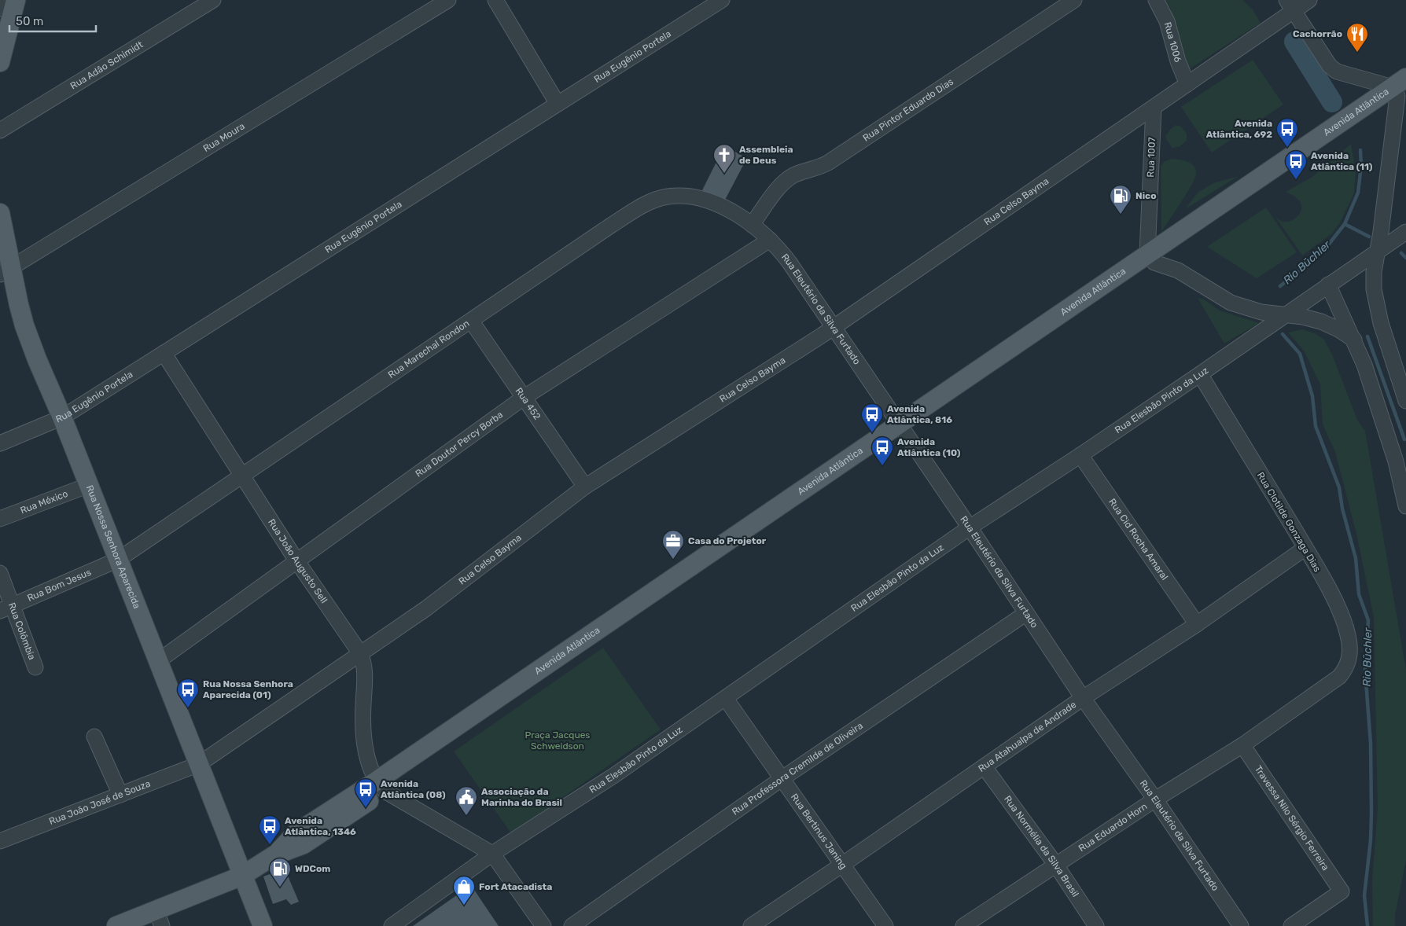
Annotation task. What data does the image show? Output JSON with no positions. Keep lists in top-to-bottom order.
{
  "streets": {
    "main road": ["Avenida Atlântica", "Rua Nossa Senhora Aparecida"],
    "street": [
      "Rua 1006",
      "Rua Eugênio Portela",
      "Rua Adão Schimidt",
      "Rua Pintor Eduardo Dias",
      "Rua Moura",
      "Rua 1007",
      "Rua Celso Bayma",
      "Rua Eleutério da Silva Furtado",
      "Rua Marechal Rondon",
      "Rua Elesbão Pinto da Luz",
      "Rua 452",
      "Rua Doutor Percy Borba",
      "Rua México",
      "Rua Clotilde Gonzaga Dias",
      "Rua Cid Rocha Amaral",
      "Rua João Augusto Sell",
      "Rua Bom Jesus",
      "Rua Colômbia",
      "Rua Atahualpa de Andrade",
      "Rua Professora Cremilde de Oliveira",
      "Rua João José de Souza",
      "Travessa Nilo Sérgio Ferreira",
      "Rua Eduardo Horn",
      "Rua Bertinus Janing",
      "Rua Normélia da Silva Brasil"
    ]
  },
  "crossings": [
    ["Rua 1006", "Rua Celso Bayma"],
    ["Rua Eugênio Portela", "Rua Nossa Senhora Aparecida"],
    ["Rua Eugênio Portela", "Rua João Augusto Sell"],
    ["Rua Pintor Eduardo Dias", "Rua Eleutério da Silva Furtado"],
    ["Rua Pintor Eduardo Dias", "Rua Marechal Rondon"],
    ["Avenida Atlântica", "Rua 1007"],
    ["Avenida Atlântica", "Rua Eleutério da Silva Furtado"],
    ["Avenida Atlântica", "Rua Nossa Senhora Aparecida"],
    ["Avenida Atlântica", "Rua João Augusto Sell"],
    ["Rua Moura", "Rua Nossa Senhora Aparecida"],
    ["Rua 1007", "Rua Celso Bayma"],
    ["Rua Celso Bayma", "Rua Eleutério da Silva Furtado"],
    ["Rua Celso Bayma", "Rua 452"],
    ["Rua Celso Bayma", "Rua Nossa Senhora Aparecida"],
    ["Rua Celso Bayma", "Rua João Augusto Sell"],
    ["Rua Celso Bayma", "Rua João José de Souza"],
    ["Rua Eleutério da Silva Furtado", "Rua Marechal Rondon"],
    ["Rua Eleutério da Silva Furtado", "Rua Elesbão Pinto da Luz"],
    ["Rua Eleutério da Silva Furtado", "Rua Doutor Percy Borba"],
    ["Rua Eleutério da Silva Furtado", "Rua Atahualpa de Andrade"],
    ["Rua Eleutério da Silva Furtado", "Rua Professora Cremilde de Oliveira"],
    ["Rua Eleutério da Silva Furtado", "Rua Eduardo Horn"],
    ["Rua Marechal Rondon", "Rua 452"],
    ["Rua Marechal Rondon", "Rua Nossa Senhora Aparecida"],
    ["Rua Marechal Rondon", "Rua João Augusto Sell"],
    ["Rua Marechal Rondon", "Rua Bom Jesus"],
    ["Rua Elesbão Pinto da Luz", "Rua Clotilde Gonzaga Dias"],
    ["Rua Elesbão Pinto da Luz", "Rua Cid Rocha Amaral"],
    ["Rua Elesbão Pinto da Luz", "Rua Bertinus Janing"],
    ["Rua 452", "Rua Doutor Percy Borba"],
    ["Rua Doutor Percy Borba", "Rua Nossa Senhora Aparecida"],
    ["Rua Doutor Percy Borba", "Rua João Augusto Sell"],
    ["Rua México", "Rua Nossa Senhora Aparecida"],
    ["Rua Clotilde Gonzaga Dias", "Rua Atahualpa de Andrade"],
    ["Rua Clotilde Gonzaga Dias", "Rua Eduardo Horn"],
    ["Rua Cid Rocha Amaral", "Rua Atahualpa de Andrade"],
    ["Rua Nossa Senhora Aparecida", "Rua Bom Jesus"],
    ["Rua Nossa Senhora Aparecida", "Rua João José de Souza"],
    ["Rua Bom Jesus", "Rua Colômbia"],
    ["Rua Atahualpa de Andrade", "Rua Bertinus Janing"],
    ["Rua Atahualpa de Andrade", "Rua Normélia da Silva Brasil"],
    ["Rua Professora Cremilde de Oliveira", "Rua Bertinus Janing"],
    ["Travessa Nilo Sérgio Ferreira", "Rua Eduardo Horn"],
    ["Rua Eduardo Horn", "Rua Normélia da Silva Brasil"]
  ],
  "water": ["Rio Büchler"],
  "parks": ["Praça Jacques Schweidson"],
  "places": {
    "restaurant": ["Cachorrão"],
    "bus stop": [
      "Avenida Atlântica, 692",
      "Avenida Atlântica (11)",
      "Avenida Atlântica, 816",
      "Avenida Atlântica (10)",
      "Rua Nossa Senhora Aparecida (01)",
      "Avenida Atlântica (08)",
      "Avenida Atlântica, 1346"
    ],
    "church": ["Assembleia de Deus"],
    "fuel station": ["Nico", "WDCom"],
    "office": ["Casa do Projetor"],
    "public building": ["Associação da Marinha do Brasil"],
    "shop": ["Fort Atacadista"]
  },
  "scale_bar": "50 m"
}
